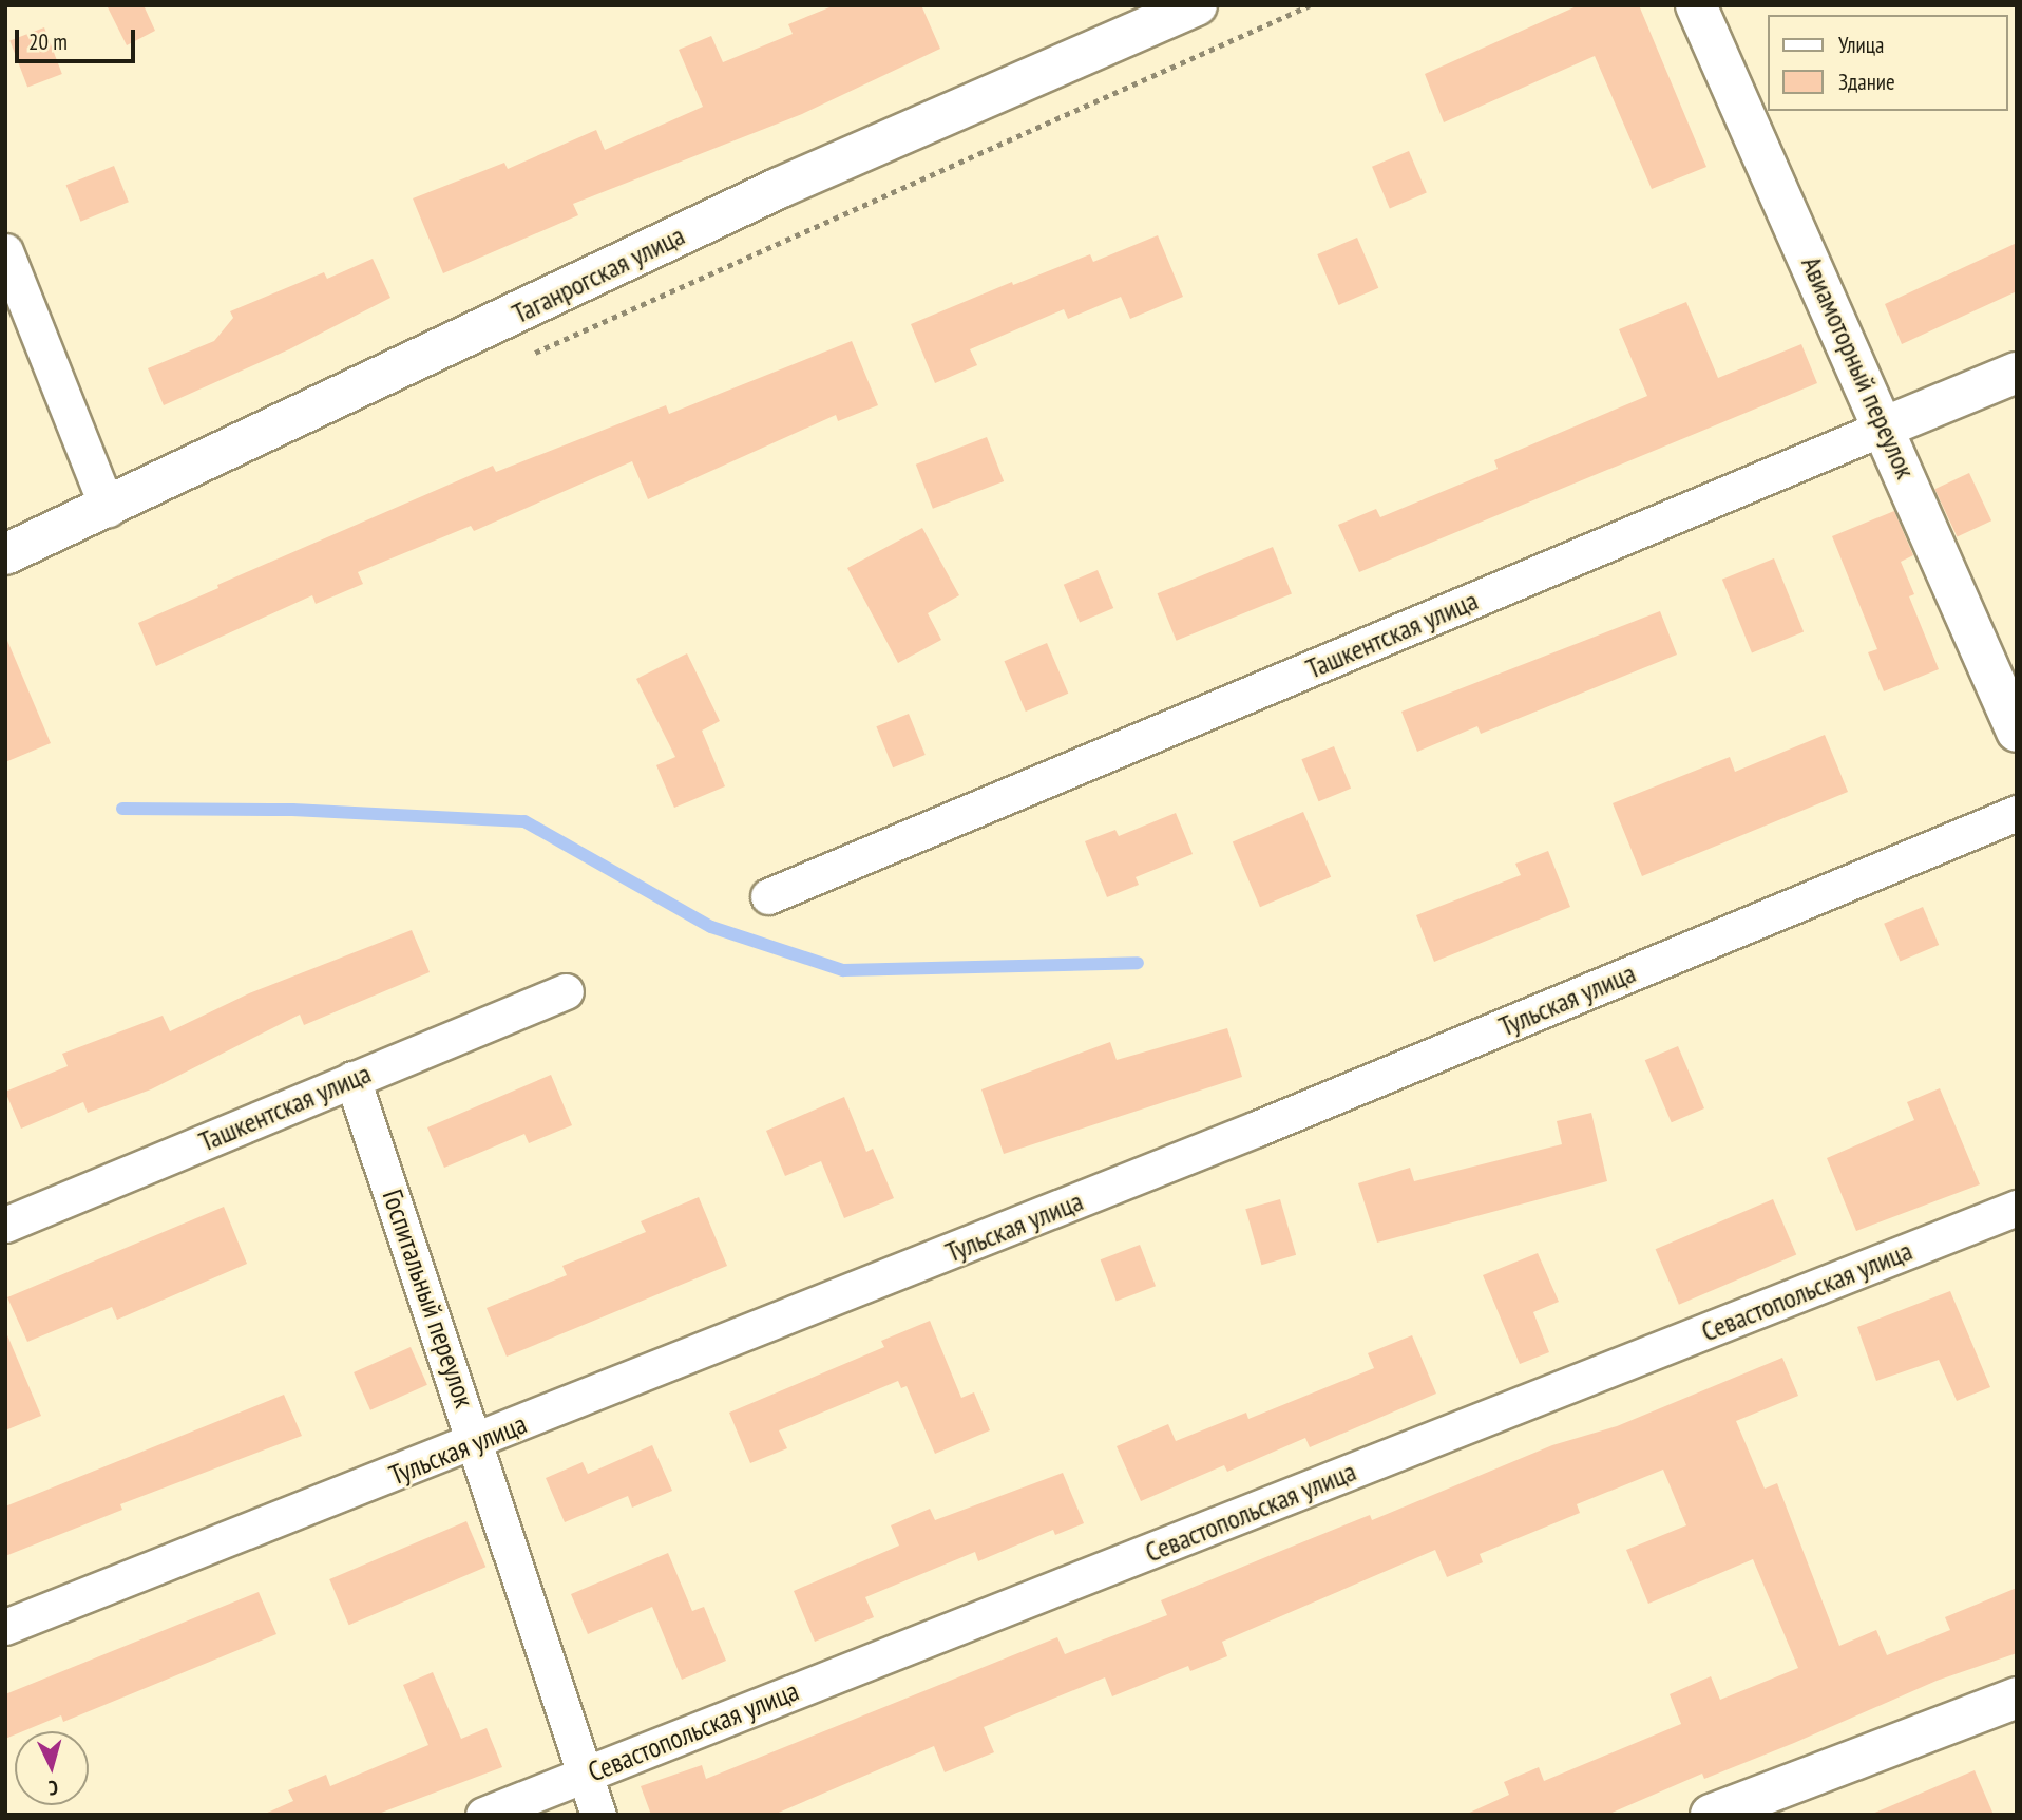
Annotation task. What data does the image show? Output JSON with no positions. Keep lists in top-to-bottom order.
{
  "streets": {
    "main road": ["Таганрогская улица", "Авиамоторный переулок", "Ташкентская улица"],
    "street": ["Тульская улица", "Севастопольская улица", "Госпитальный переулок"]
  },
  "crossings": [
    ["Авиамоторный переулок", "Ташкентская улица"],
    ["Ташкентская улица", "Госпитальный переулок"],
    ["Тульская улица", "Госпитальный переулок"],
    ["Севастопольская улица", "Госпитальный переулок"]
  ],
  "legend": ["Улица", "Здание"],
  "scale_bar": "20 m",
  "north": "bottom"
}
